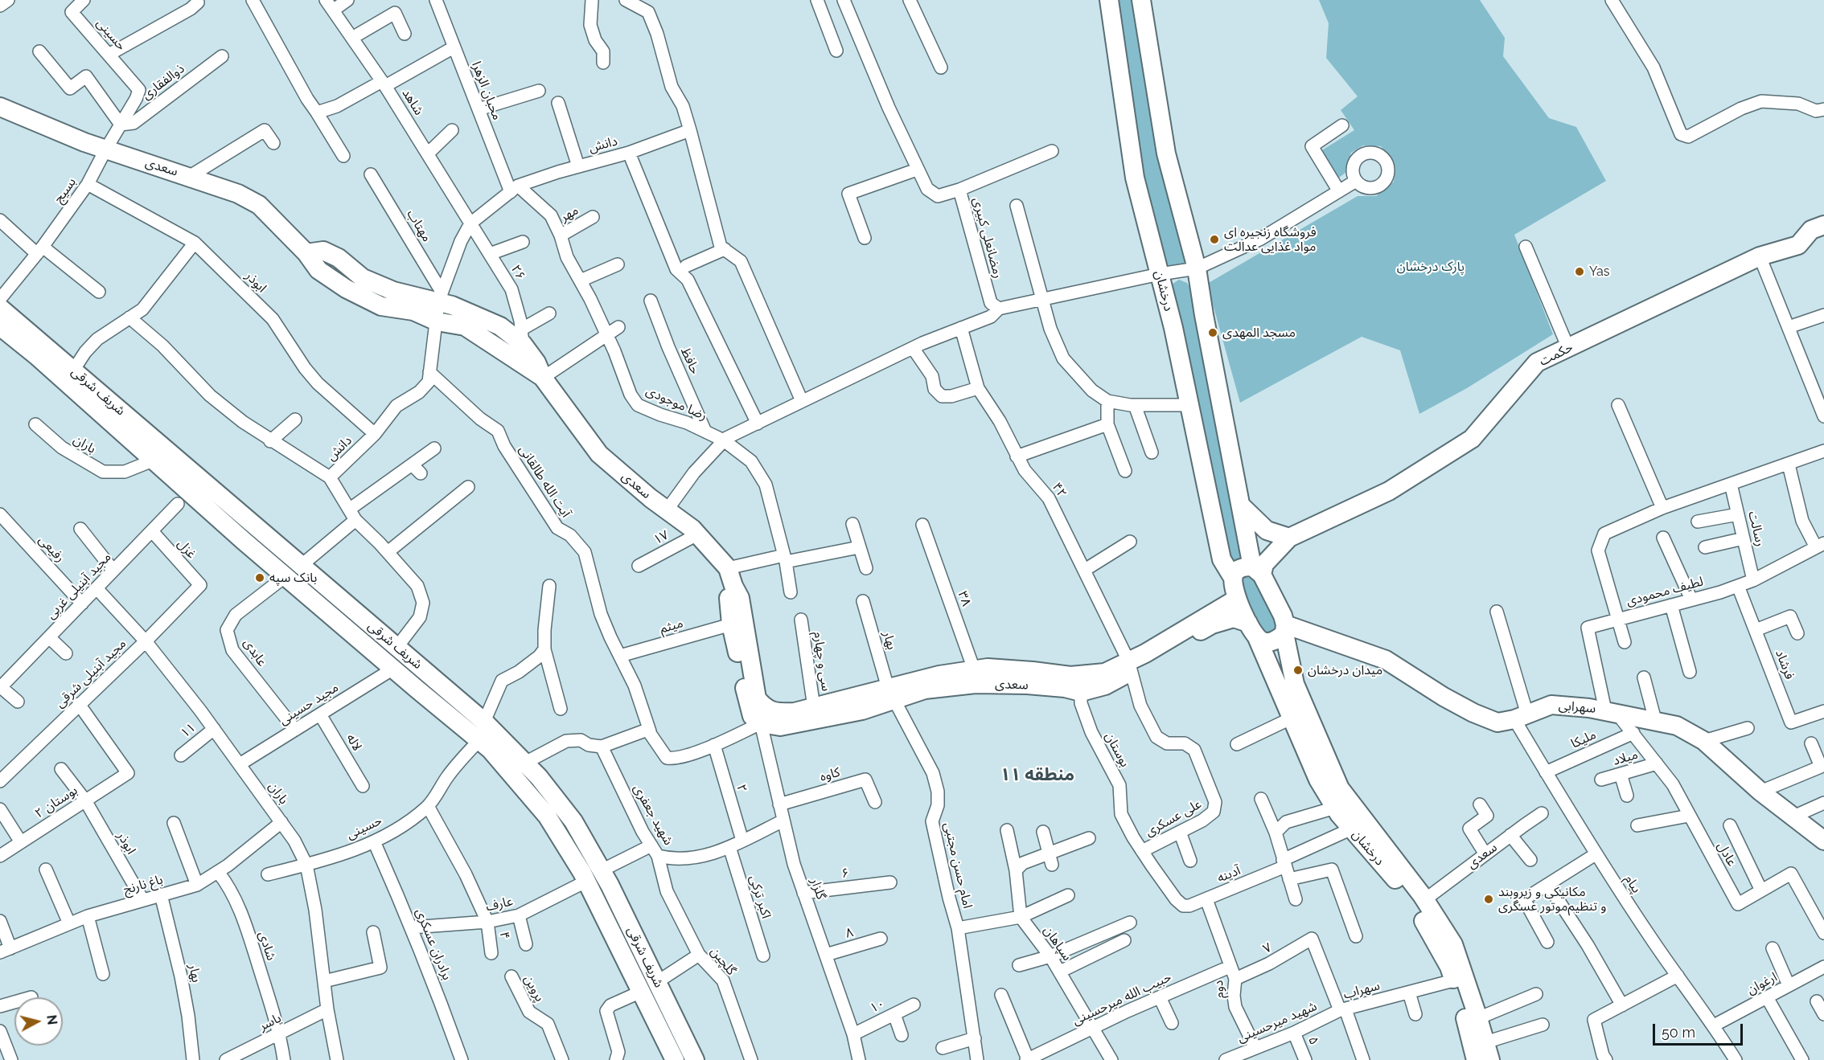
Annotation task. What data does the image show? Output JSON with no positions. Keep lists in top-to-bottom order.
{
  "streets": {
    "main road": [
      "سعدی",
      "درخشان",
      "حکمت",
      "شریف شرقی",
      "سهرابی"
    ],
    "street": [
      "حسینی",
      "ذوالفقاری",
      "محبان الزهرا",
      "شاهد",
      "دانش",
      "بسیج",
      "مهر",
      "مهتاب",
      "رمضانعلی کبیری",
      "۲۶",
      "ابوذر",
      "حافظ",
      "رضا موجودی",
      "باران",
      "آیت الله طالقانی",
      "۴۲",
      "رسالت",
      "۱۷",
      "رفیعی",
      "غزل",
      "مجید آبنیلی غربی",
      "لطیف محمودی",
      "۳۸",
      "میثم",
      "بهار",
      "عابدی",
      "سی و چهارم",
      "فرشاد",
      "مجید آبنیلی شرقی",
      "مجید حسینی",
      "۱۱",
      "ملیکا",
      "لاله",
      "بوستان",
      "میلاد",
      "کاوه",
      "۲",
      "بوستان ۲",
      "شهید جعفری",
      "علی عسکری",
      "عادل",
      "امام حسن مجتبی",
      "۶",
      "آدینه",
      "پیام",
      "باغ نارنج",
      "گلزار",
      "اکبر ترکی",
      "عارف",
      "۸",
      "۴",
      "سپاهان",
      "برادران عسکری",
      "شادی",
      "۷",
      "گلچین",
      "ارغوان",
      "پروین",
      "دوم",
      "سهراب",
      "حبیب الله میرحسینی",
      "۱۰",
      "یاسر",
      "شهید میرحسینی",
      "۵"
    ]
  },
  "crossings": [
    ["حسینی", "بسیج"],
    ["حسینی", "شریف شرقی"],
    ["حسینی", "باران"],
    ["حسینی", "برادران عسکری"],
    ["ذوالفقاری", "بسیج"],
    ["محبان الزهرا", "دانش"],
    ["محبان الزهرا", "رضا موجودی"],
    ["شاهد", "دانش"],
    ["شاهد", "۲۶"],
    ["دانش", "سعدی"],
    ["دانش", "مهتاب"],
    ["دانش", "۲۶"],
    ["دانش", "ابوذر"],
    ["دانش", "رضا موجودی"],
    ["دانش", "آیت الله طالقانی"],
    ["سعدی", "بسیج"],
    ["سعدی", "مهتاب"],
    ["سعدی", "۲۶"],
    ["سعدی", "درخشان"],
    ["سعدی", "آیت الله طالقانی"],
    ["سعدی", "۴۲"],
    ["سعدی", "۱۷"],
    ["سعدی", "۳۸"],
    ["سعدی", "میثم"],
    ["سعدی", "بهار"],
    ["سعدی", "سی و چهارم"],
    ["سعدی", "بوستان"],
    ["سعدی", "علی عسکری"],
    ["سعدی", "امام حسن مجتبی"],
    ["سعدی", "گلزار"],
    ["بسیج", "ابوذر"],
    ["مهر", "رضا موجودی"],
    ["ابوذر", "بوستان ۲"],
    ["ابوذر", "باغ نارنج"],
    ["درخشان", "سهرابی"],
    ["درخشان", "آدینه"],
    ["درخشان", "سهراب"],
    ["حافظ", "رضا موجودی"],
    ["شریف شرقی", "باران"],
    ["شریف شرقی", "عابدی"],
    ["شریف شرقی", "مجید حسینی"],
    ["شریف شرقی", "عارف"],
    ["باران", "مجید آبنیلی غربی"],
    ["باران", "مجید آبنیلی شرقی"],
    ["باران", "مجید حسینی"],
    ["باران", "۱۱"],
    ["باران", "باغ نارنج"],
    ["باران", "یاسر"],
    ["آیت الله طالقانی", "میثم"],
    ["آیت الله طالقانی", "۲"],
    ["آیت الله طالقانی", "گلزار"],
    ["۴۲", "علی عسکری"],
    ["رسالت", "لطیف محمودی"],
    ["رفیعی", "مجید آبنیلی غربی"],
    ["غزل", "مجید آبنیلی غربی"],
    ["غزل", "مجید آبنیلی شرقی"],
    ["لطیف محمودی", "فرشاد"],
    ["لطیف محمودی", "سهرابی"],
    ["لطیف محمودی", "عادل"],
    ["بهار", "امام حسن مجتبی"],
    ["بهار", "باغ نارنج"],
    ["عابدی", "مجید حسینی"],
    ["مجید آبنیلی شرقی", "بوستان ۲"],
    ["مجید حسینی", "لاله"],
    ["سهرابی", "عادل"],
    ["سهرابی", "پیام"],
    ["ملیکا", "عادل"],
    ["ملیکا", "پیام"],
    ["بوستان", "علی عسکری"],
    ["بوستان", "آدینه"],
    ["میلاد", "عادل"],
    ["کاوه", "گلزار"],
    ["۲", "شهید جعفری"],
    ["شهید جعفری", "گلزار"],
    ["شهید جعفری", "اکبر ترکی"],
    ["شهید جعفری", "گلچین"],
    ["۶", "گلزار"],
    ["آدینه", "دوم"],
    ["پیام", "ارغوان"],
    ["باغ نارنج", "شادی"],
    ["گلزار", "۸"],
    ["گلزار", "۱۰"],
    ["عارف", "۴"],
    ["عارف", "برادران عسکری"],
    ["سپاهان", "حبیب الله میرحسینی"],
    ["شادی", "یاسر"],
    ["۷", "دوم"],
    ["۷", "سهراب"],
    ["۷", "حبیب الله میرحسینی"],
    ["دوم", "حبیب الله میرحسینی"],
    ["دوم", "شهید میرحسینی"],
    ["سهراب", "شهید میرحسینی"],
    ["شهید میرحسینی", "۵"]
  ],
  "districts": ["منطقه ۱۱"],
  "parks": ["پارک درخشان"],
  "places": [
    "فروشگاه زنجیره ای مواد غذایی عدالت",
    "Yas",
    "مسجد المهدی",
    "بانک سپه",
    "میدان درخشان",
    "مکانیکی و زیروبند و تنظیم‌موتور عسگری"
  ],
  "scale_bar": "50 m",
  "north": "right"
}
